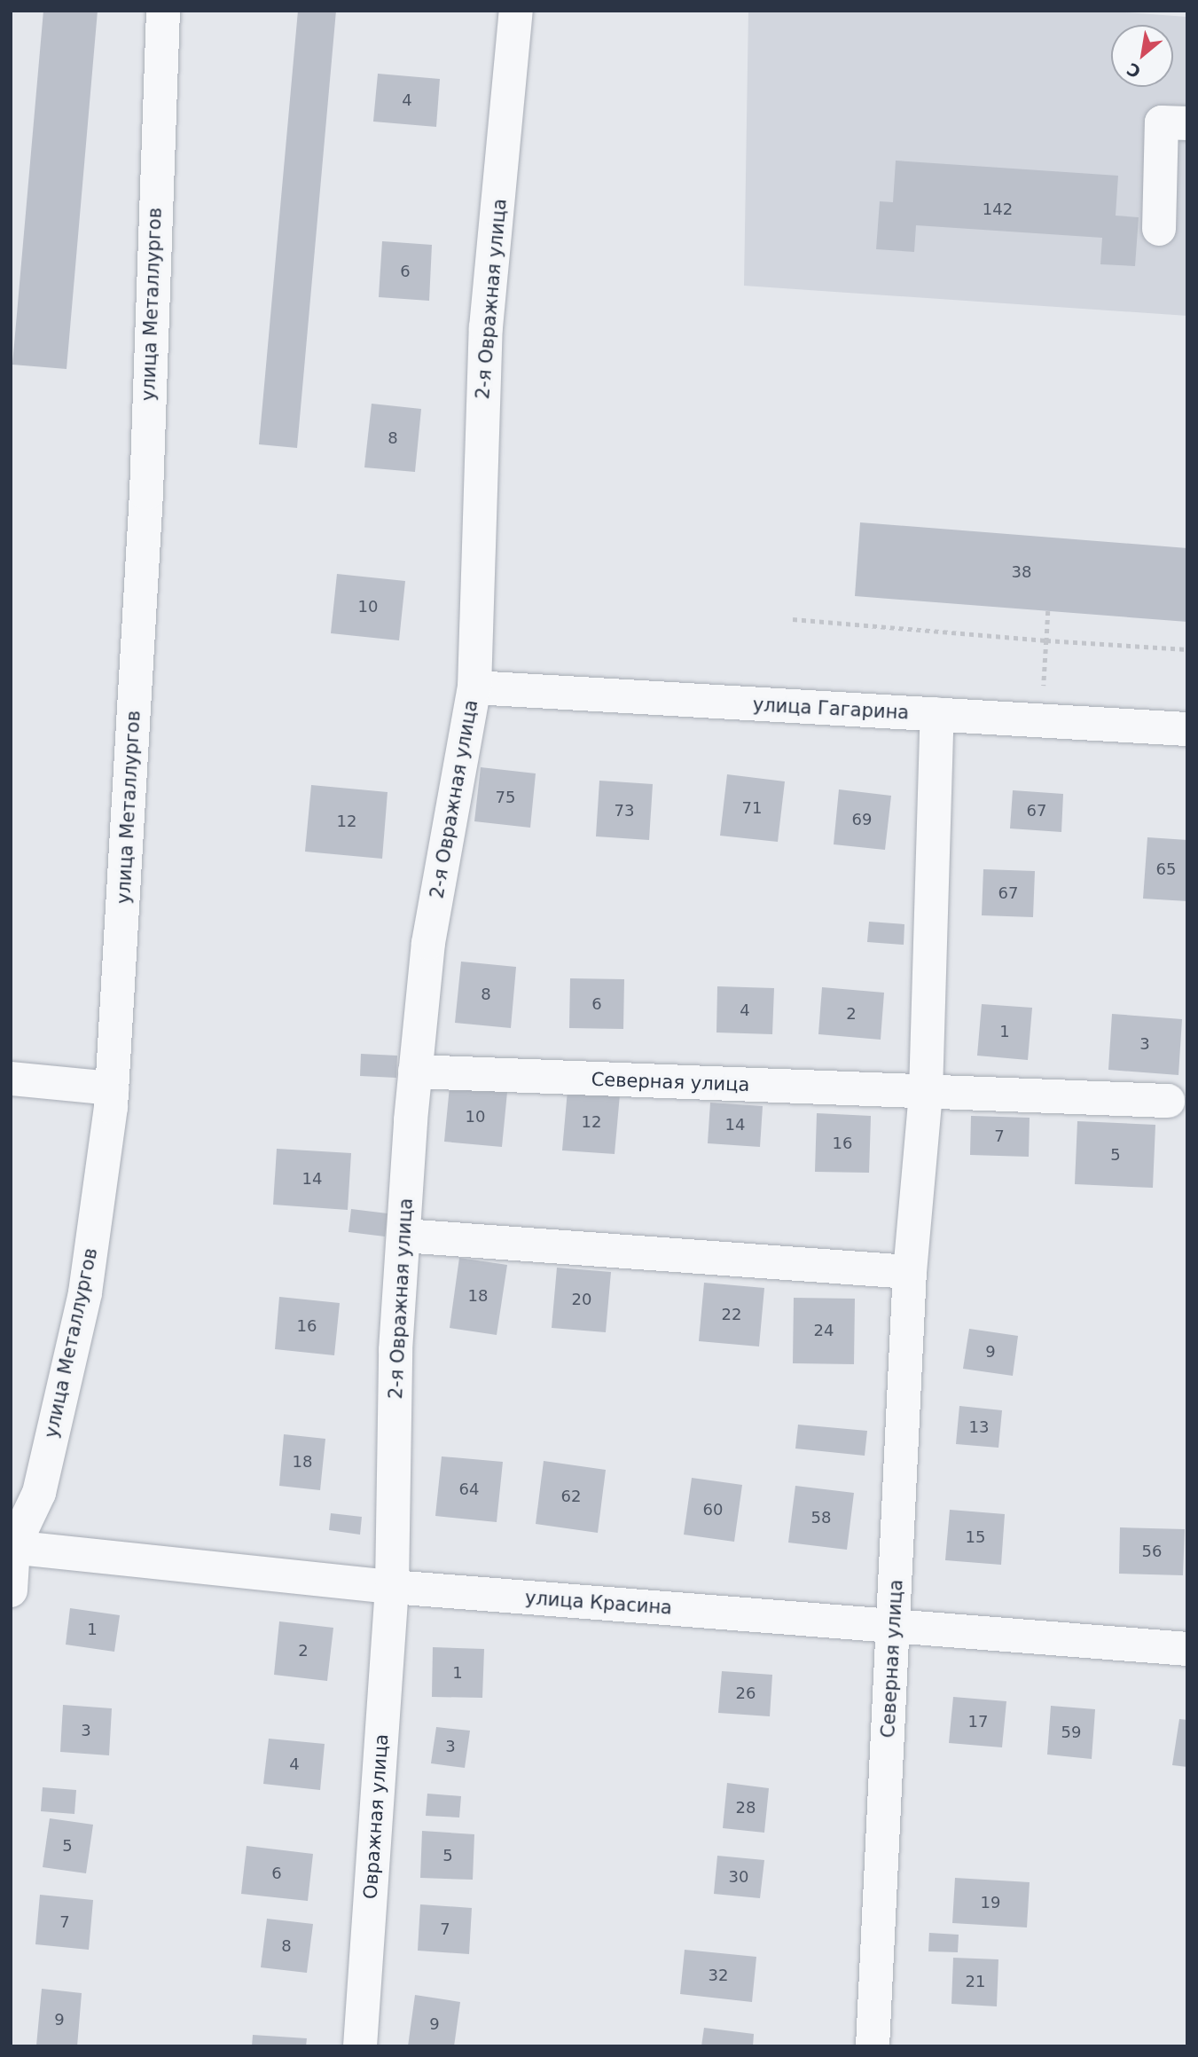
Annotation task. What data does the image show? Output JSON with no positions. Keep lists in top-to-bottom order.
{
  "streets": {
    "street": [
      "2-я Овражная улица",
      "улица Металлургов",
      "улица Гагарина",
      "Северная улица",
      "улица Красина",
      "Овражная улица"
    ]
  },
  "crossings": [
    ["2-я Овражная улица", "улица Гагарина"],
    ["2-я Овражная улица", "Северная улица"],
    ["2-я Овражная улица", "улица Красина"],
    ["2-я Овражная улица", "Овражная улица"],
    ["улица Металлургов", "улица Красина"],
    ["улица Гагарина", "Северная улица"],
    ["Северная улица", "улица Красина"],
    ["улица Красина", "Овражная улица"]
  ],
  "house_numbers": [
    "4",
    "142",
    "6",
    "8",
    "38",
    "10",
    "75",
    "71",
    "73",
    "67",
    "69",
    "12",
    "65",
    "67",
    "8",
    "6",
    "4",
    "2",
    "1",
    "3",
    "10",
    "12",
    "14",
    "7",
    "16",
    "5",
    "14",
    "18",
    "20",
    "22",
    "16",
    "24",
    "9",
    "13",
    "18",
    "64",
    "62",
    "60",
    "58",
    "15",
    "56",
    "1",
    "2",
    "1",
    "26",
    "17",
    "3",
    "59",
    "3",
    "4",
    "28",
    "5",
    "5",
    "6",
    "30",
    "19",
    "7",
    "7",
    "8",
    "32",
    "21",
    "9",
    "9"
  ],
  "north": "bottom left"
}
